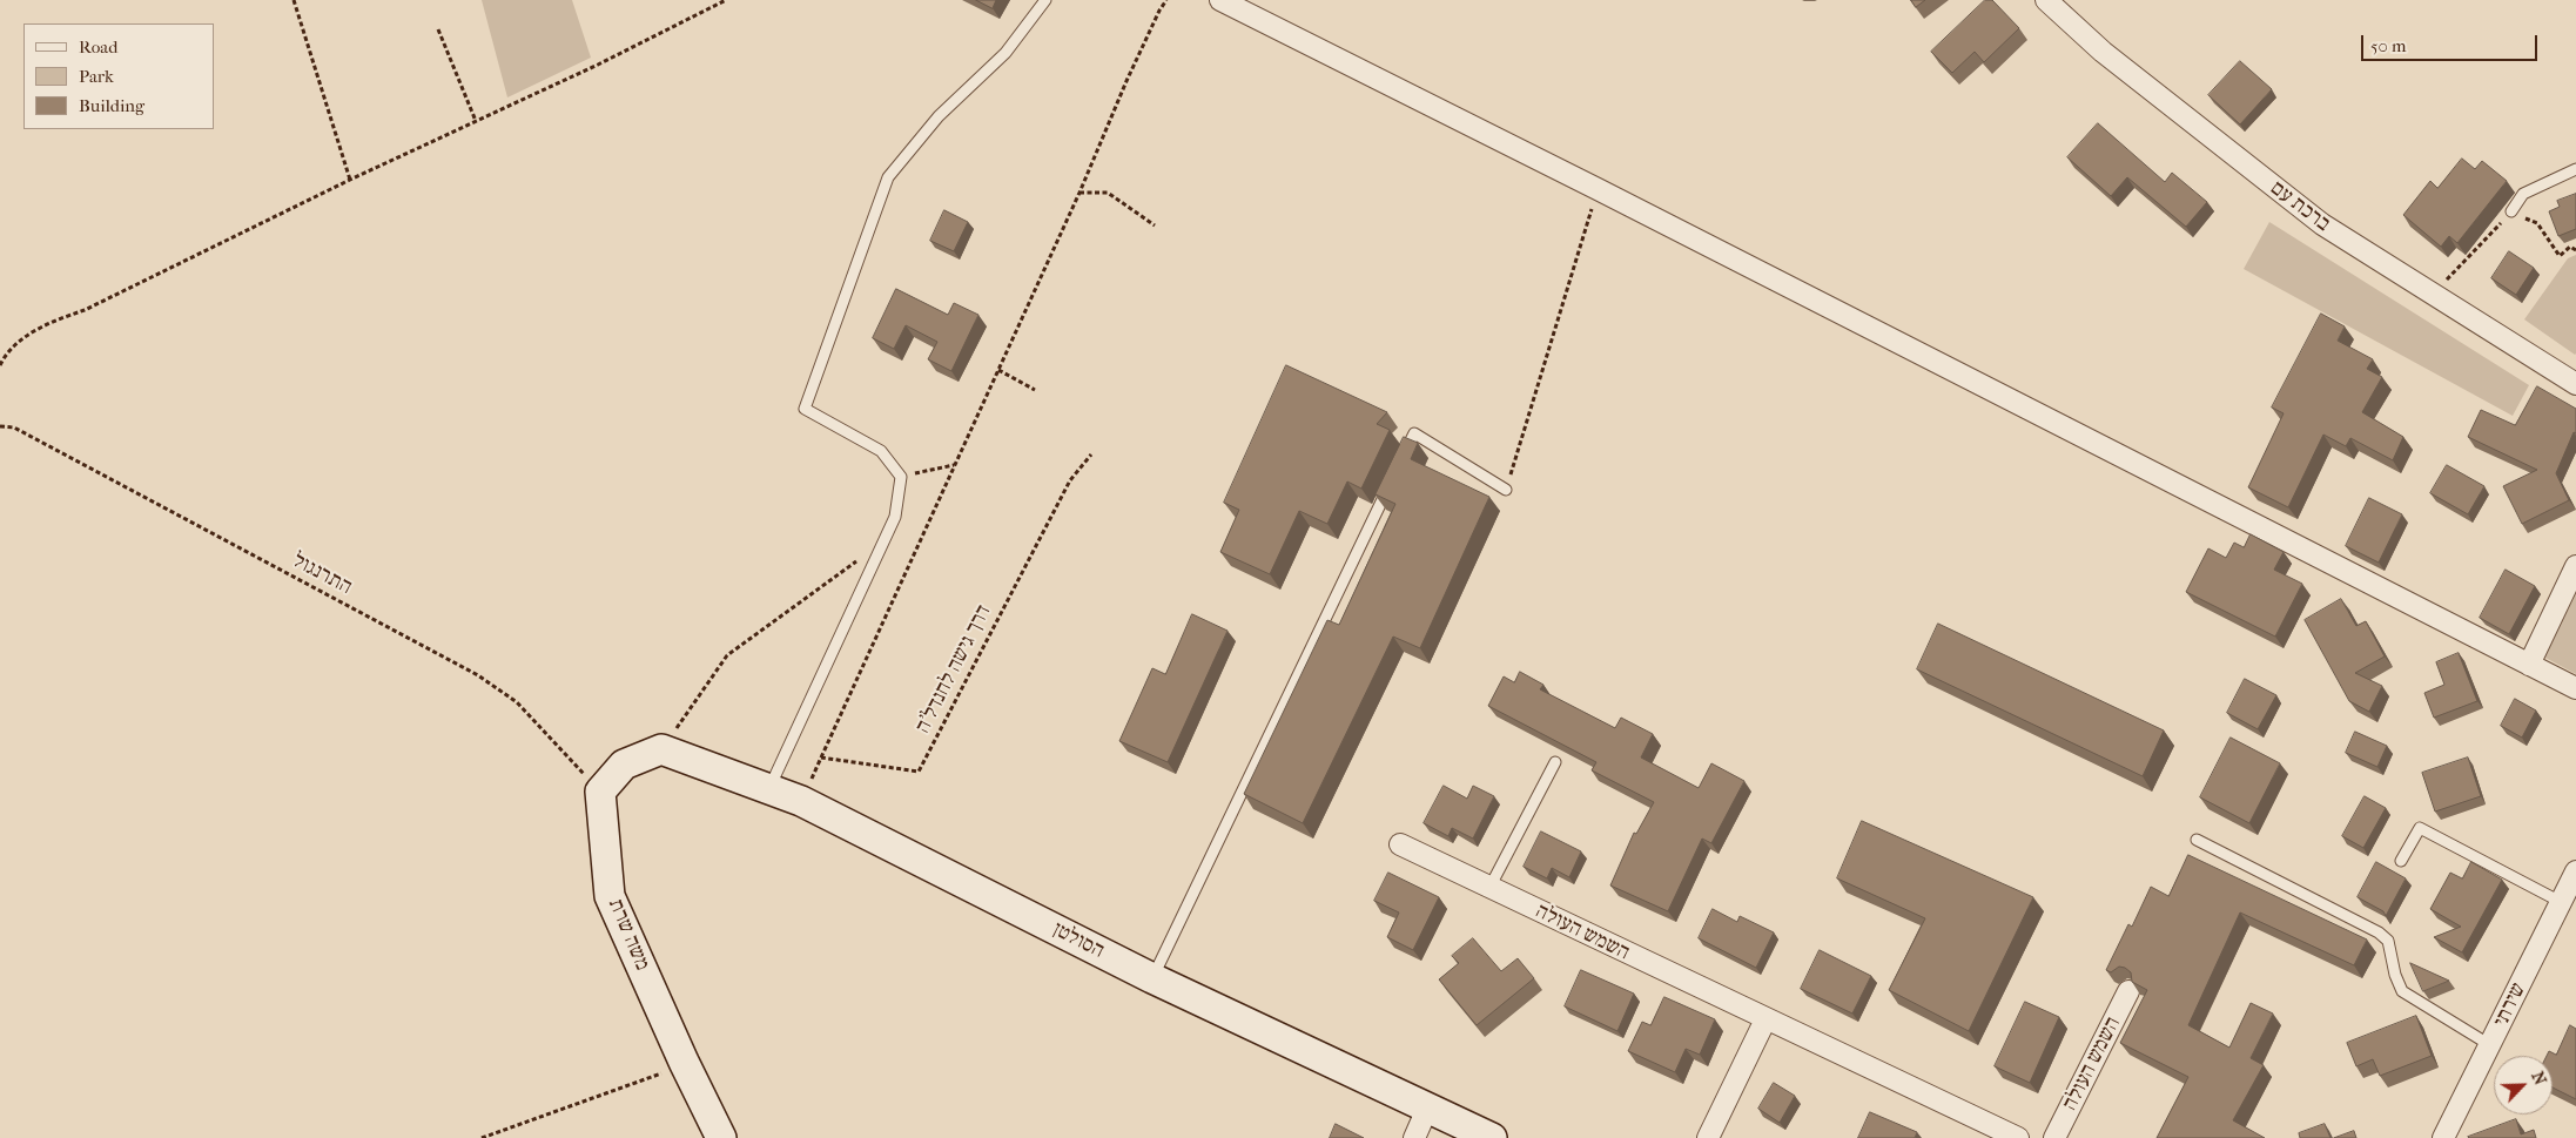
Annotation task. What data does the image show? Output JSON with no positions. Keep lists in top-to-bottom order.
{
  "streets": {
    "street": [
      "ברכת עם",
      "השמש העולה",
      "משה שרת",
      "הסולטן",
      "שירתי"
    ],
    "path": ["התרנגול", "דרך גישה לחנדל'ה"]
  },
  "crossings": [
    ["התרנגול", "משה שרת"]
  ],
  "legend": ["Road", "Park", "Building"],
  "scale_bar": "50 m",
  "north": "top right"
}
